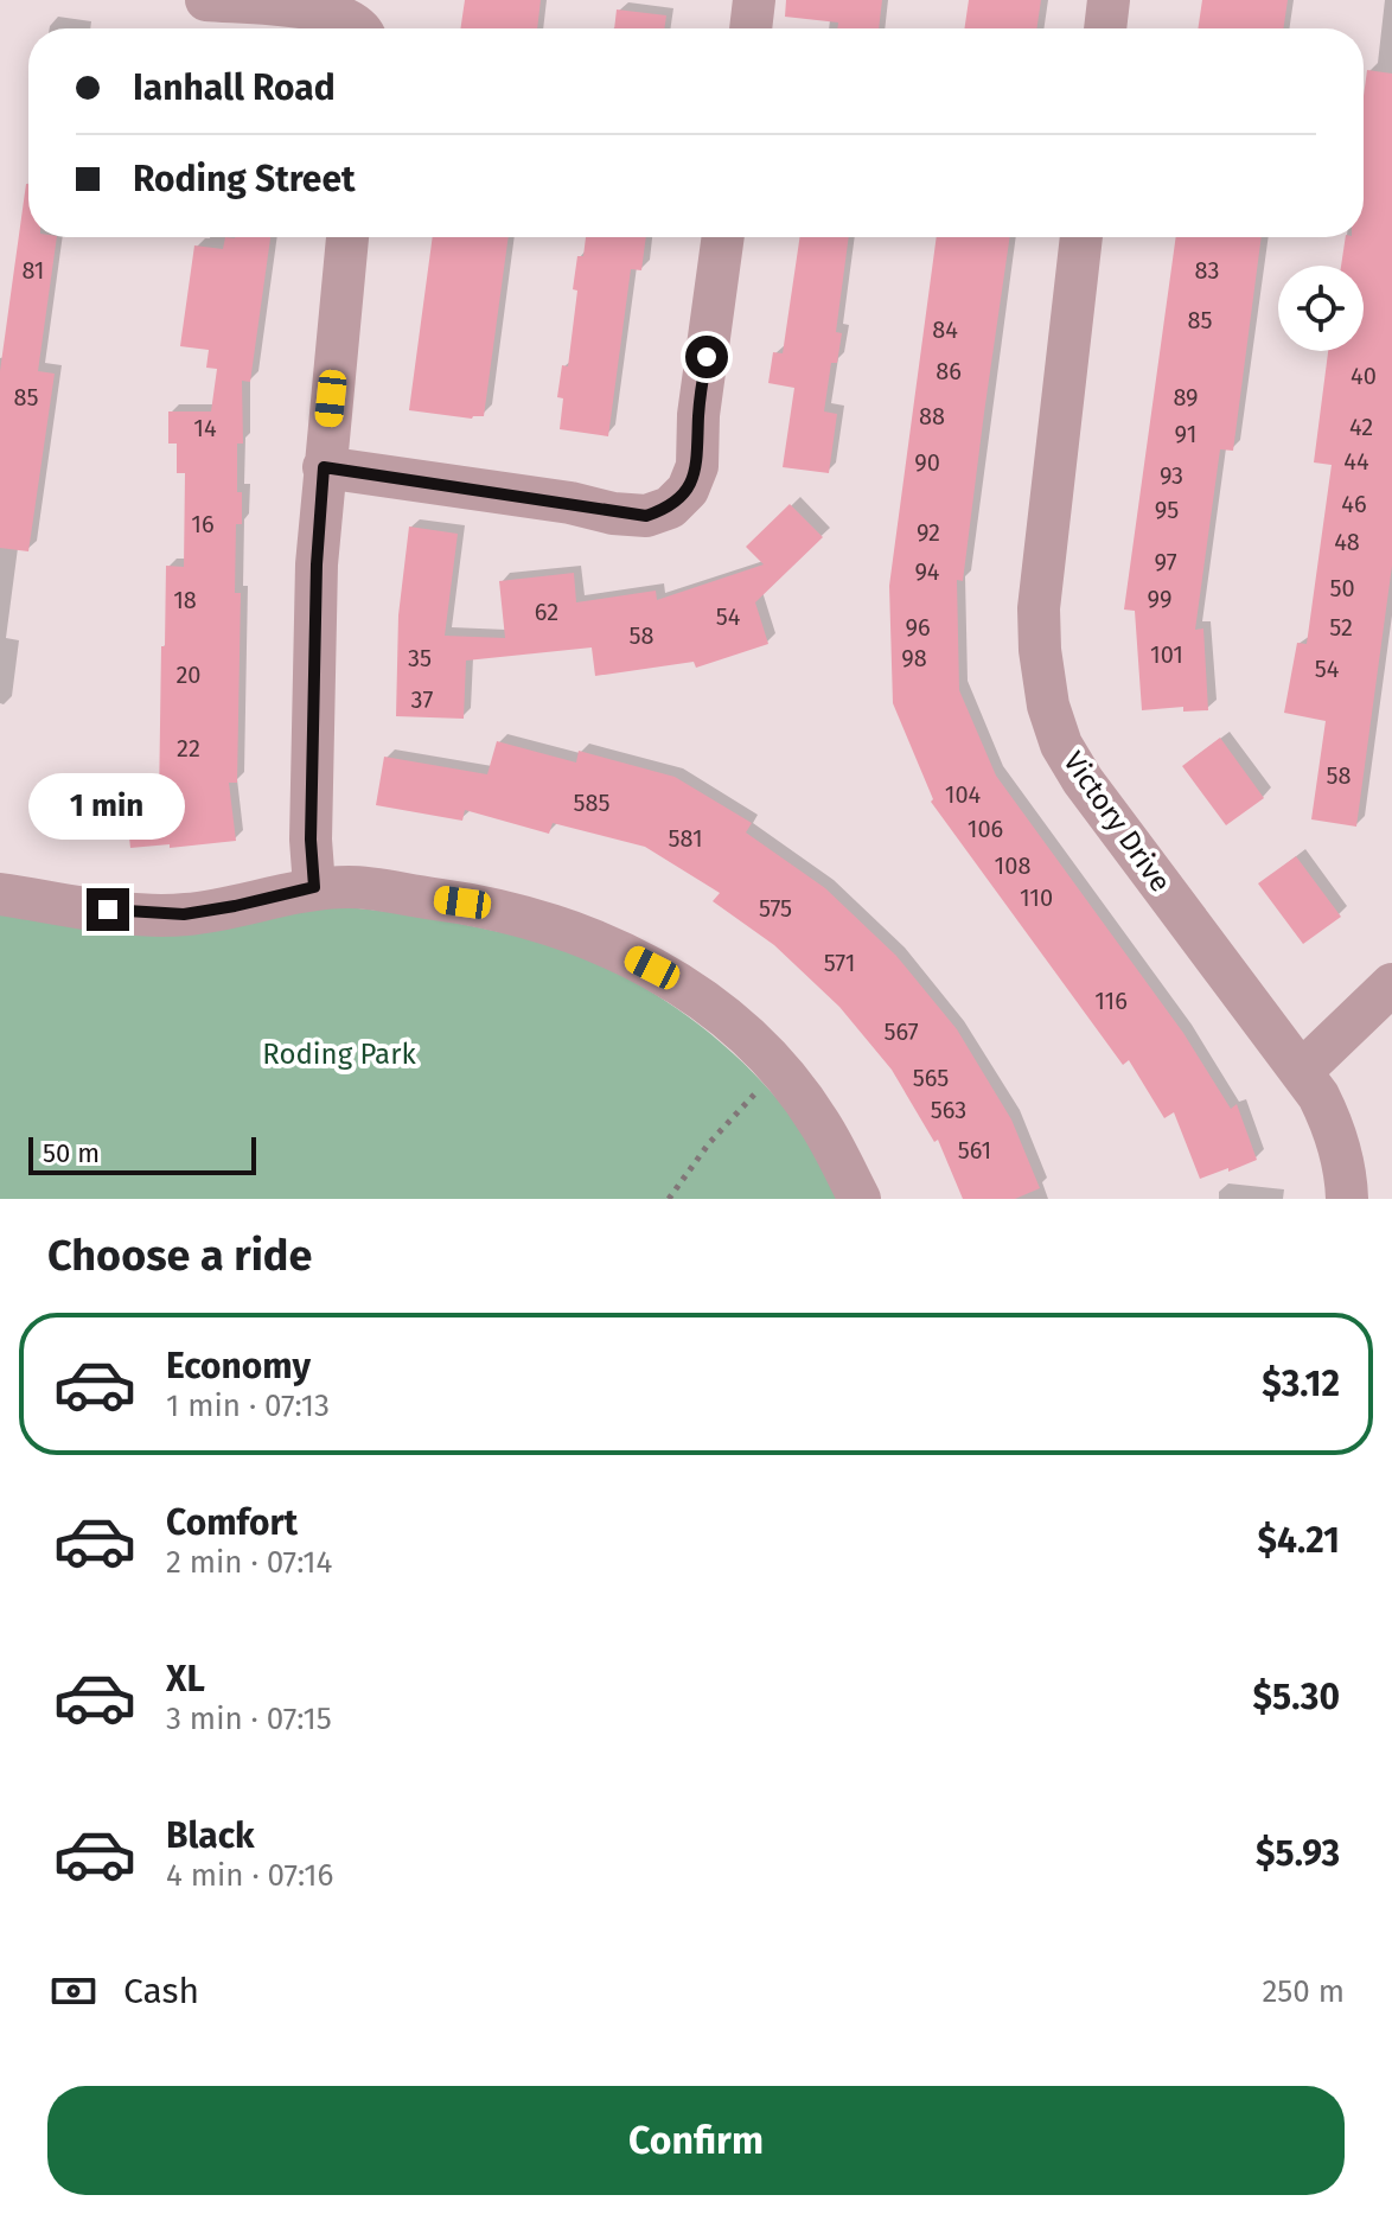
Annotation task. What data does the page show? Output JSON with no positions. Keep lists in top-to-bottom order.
{
  "streets": {
    "street": ["Victory Drive"]
  },
  "parks": ["Roding Park"],
  "house_numbers": [
    "81",
    "83",
    "85",
    "84",
    "86",
    "40",
    "85",
    "89",
    "88",
    "42",
    "14",
    "91",
    "44",
    "90",
    "93",
    "46",
    "95",
    "16",
    "92",
    "48",
    "97",
    "94",
    "50",
    "99",
    "18",
    "62",
    "54",
    "96",
    "52",
    "58",
    "101",
    "35",
    "98",
    "54",
    "20",
    "37",
    "22",
    "58",
    "104",
    "585",
    "106",
    "581",
    "108",
    "110",
    "575",
    "571",
    "116",
    "567",
    "565",
    "563",
    "561"
  ],
  "scale_bar": "50 m",
  "page": {
    "banner": ["Ianhall Road", "Roding Street"],
    "bubble": "1 min",
    "scale": "50 m",
    "heading": "Choose a ride",
    "list": [
      {
        "name": "Economy",
        "note": "1 min · 07:13",
        "value": "$3.12"
      },
      {
        "name": "Comfort",
        "note": "2 min · 07:14",
        "value": "$4.21"
      },
      {
        "name": "XL",
        "note": "3 min · 07:15",
        "value": "$5.30"
      },
      {
        "name": "Black",
        "note": "4 min · 07:16",
        "value": "$5.93"
      }
    ],
    "pay": ["Cash", "250 m"],
    "buttons": "Confirm"
  }
}
